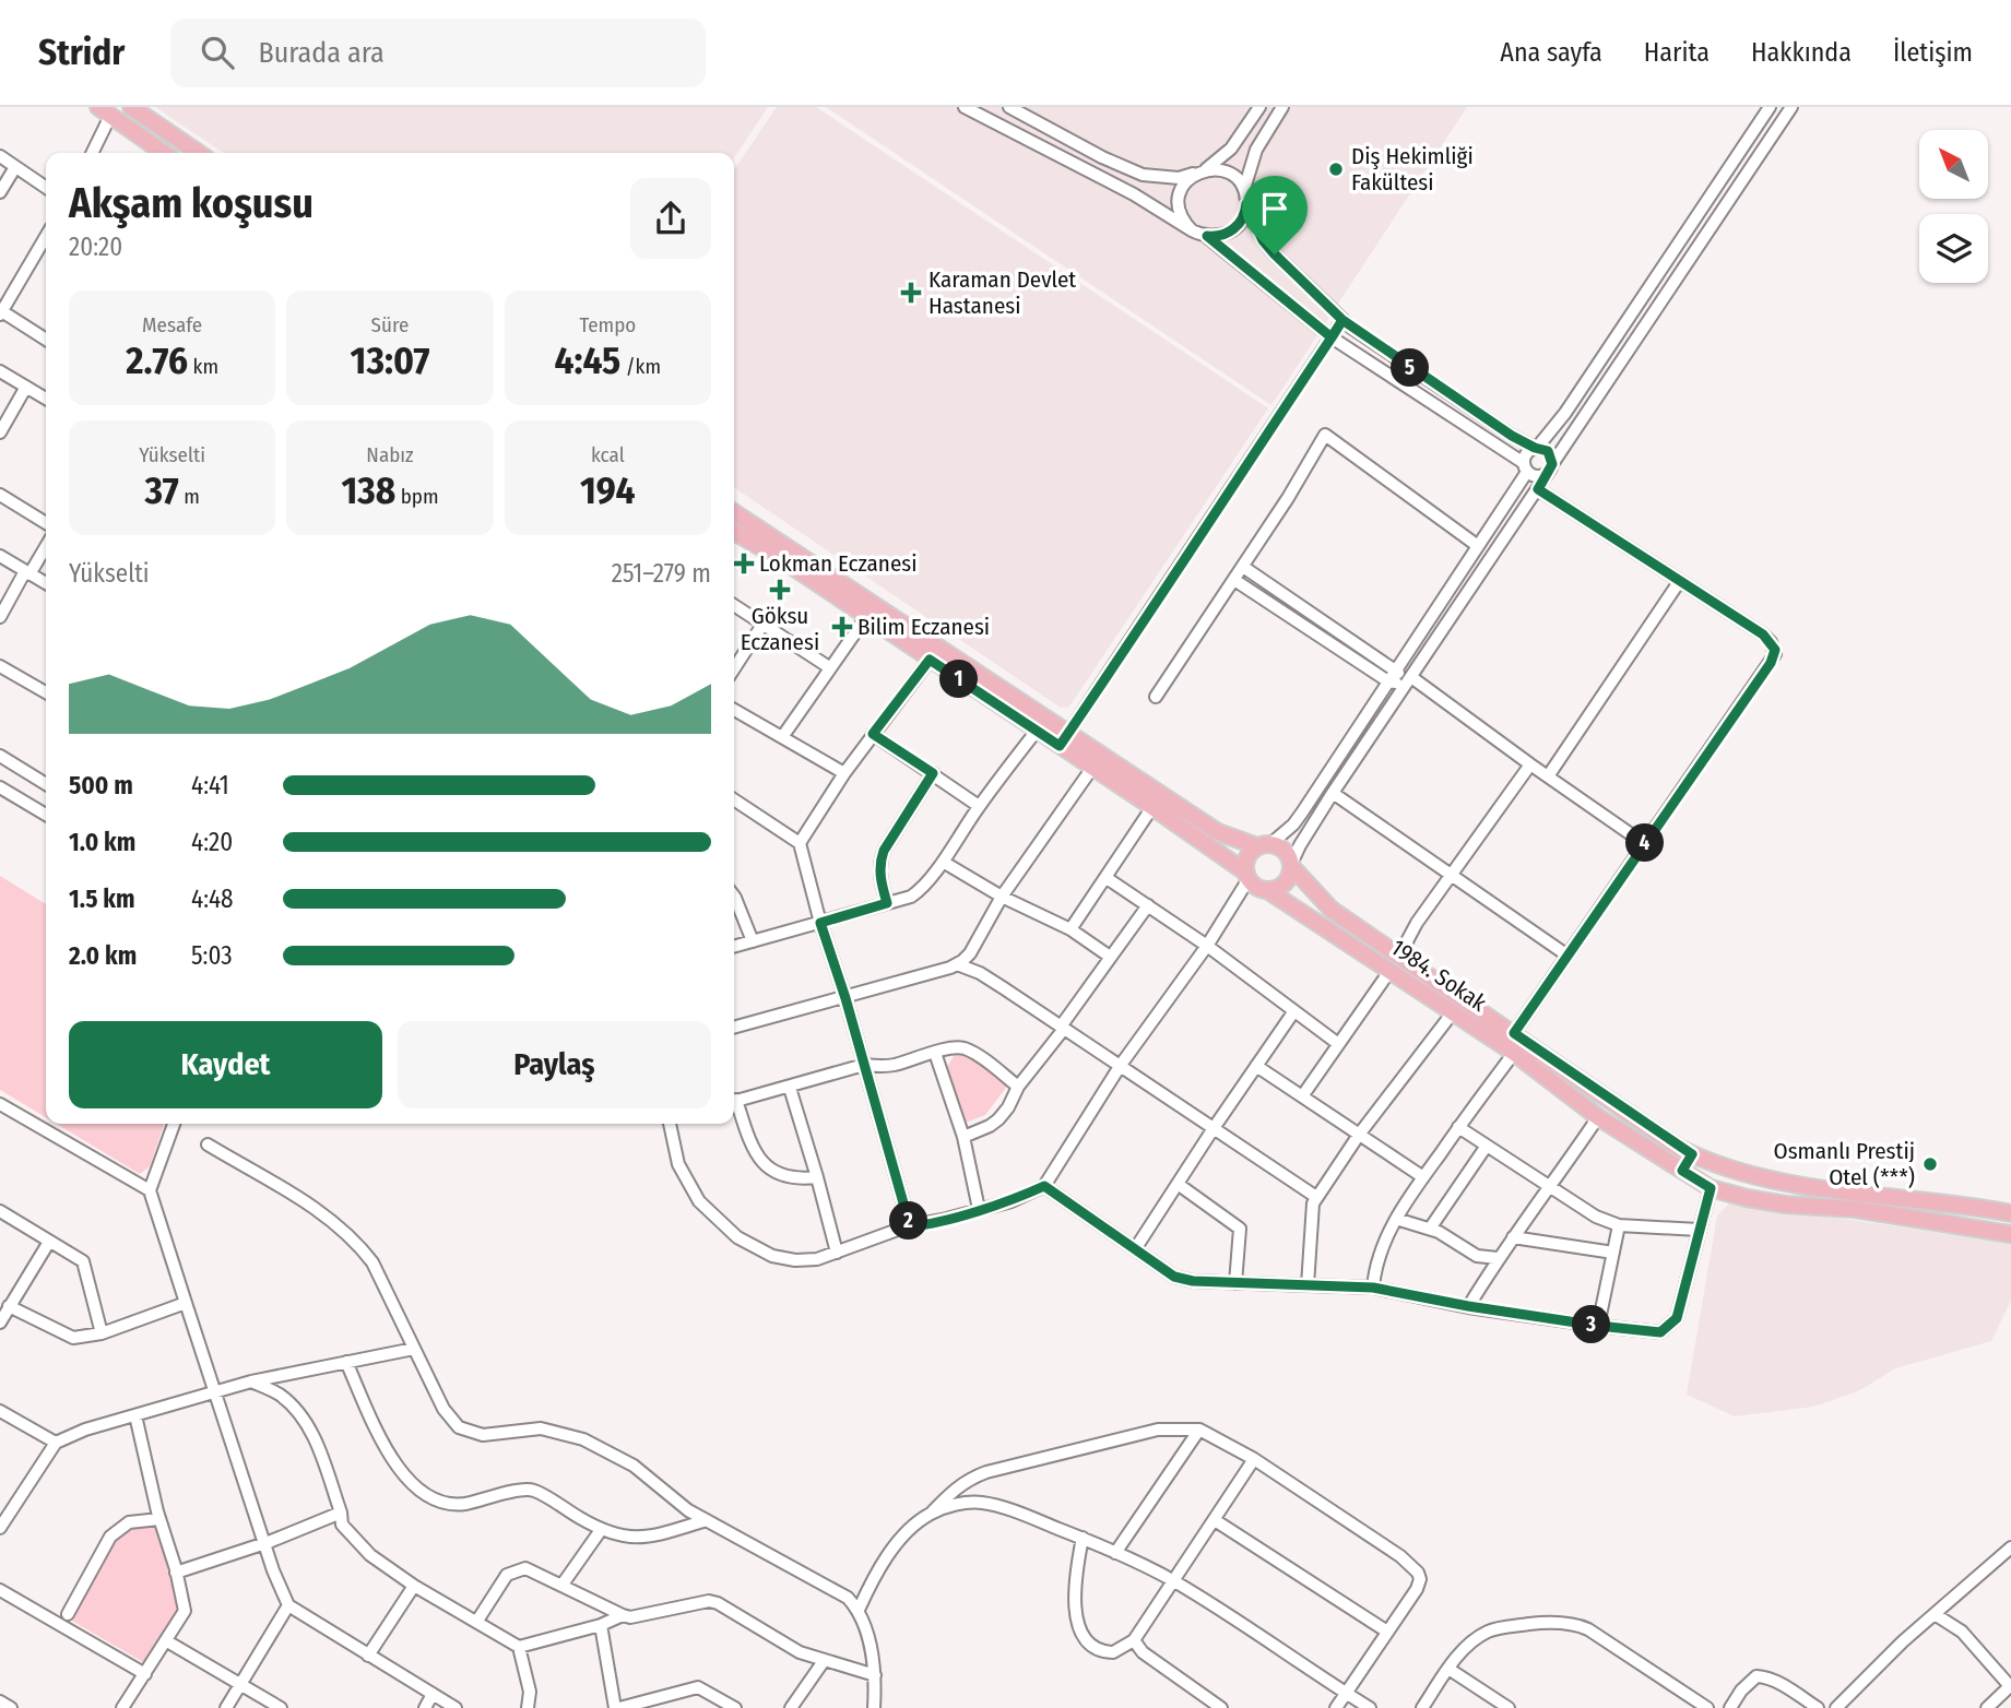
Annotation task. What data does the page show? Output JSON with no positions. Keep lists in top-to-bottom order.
{
  "streets": {
    "main road": ["1984. Sokak"]
  },
  "places": {
    "other": ["Diş Hekimliği Fakültesi", "Osmanlı Prestij Otel (***)"],
    "health": [
      "Karaman Devlet Hastanesi",
      "Lokman Eczanesi",
      "Göksu Eczanesi",
      "Bilim Eczanesi"
    ]
  },
  "north": "top left",
  "page": {
    "header": "Stridr",
    "search": "Burada ara",
    "nav": [
      "Ana sayfa",
      "Harita",
      "Hakkında",
      "İletişim"
    ],
    "heading": ["Akşam koşusu", "20:20"],
    "stats": [
      ["Mesafe", "2.76 km"],
      ["Süre", "13:07"],
      ["Tempo", "4:45 /km"],
      ["Yükselti", "37 m"],
      ["Nabız", "138 bpm"],
      ["kcal", "194"]
    ],
    "pins": [
      "5",
      "1",
      "4",
      "2",
      "3"
    ],
    "chart": ["Yükselti", "251–279 m"],
    "list": [
      {
        "name": "500 m",
        "note": "4:41"
      },
      {
        "name": "1.0 km",
        "note": "4:20"
      },
      {
        "name": "1.5 km",
        "note": "4:48"
      },
      {
        "name": "2.0 km",
        "note": "5:03"
      }
    ],
    "buttons": ["Kaydet", "Paylaş"]
  }
}
